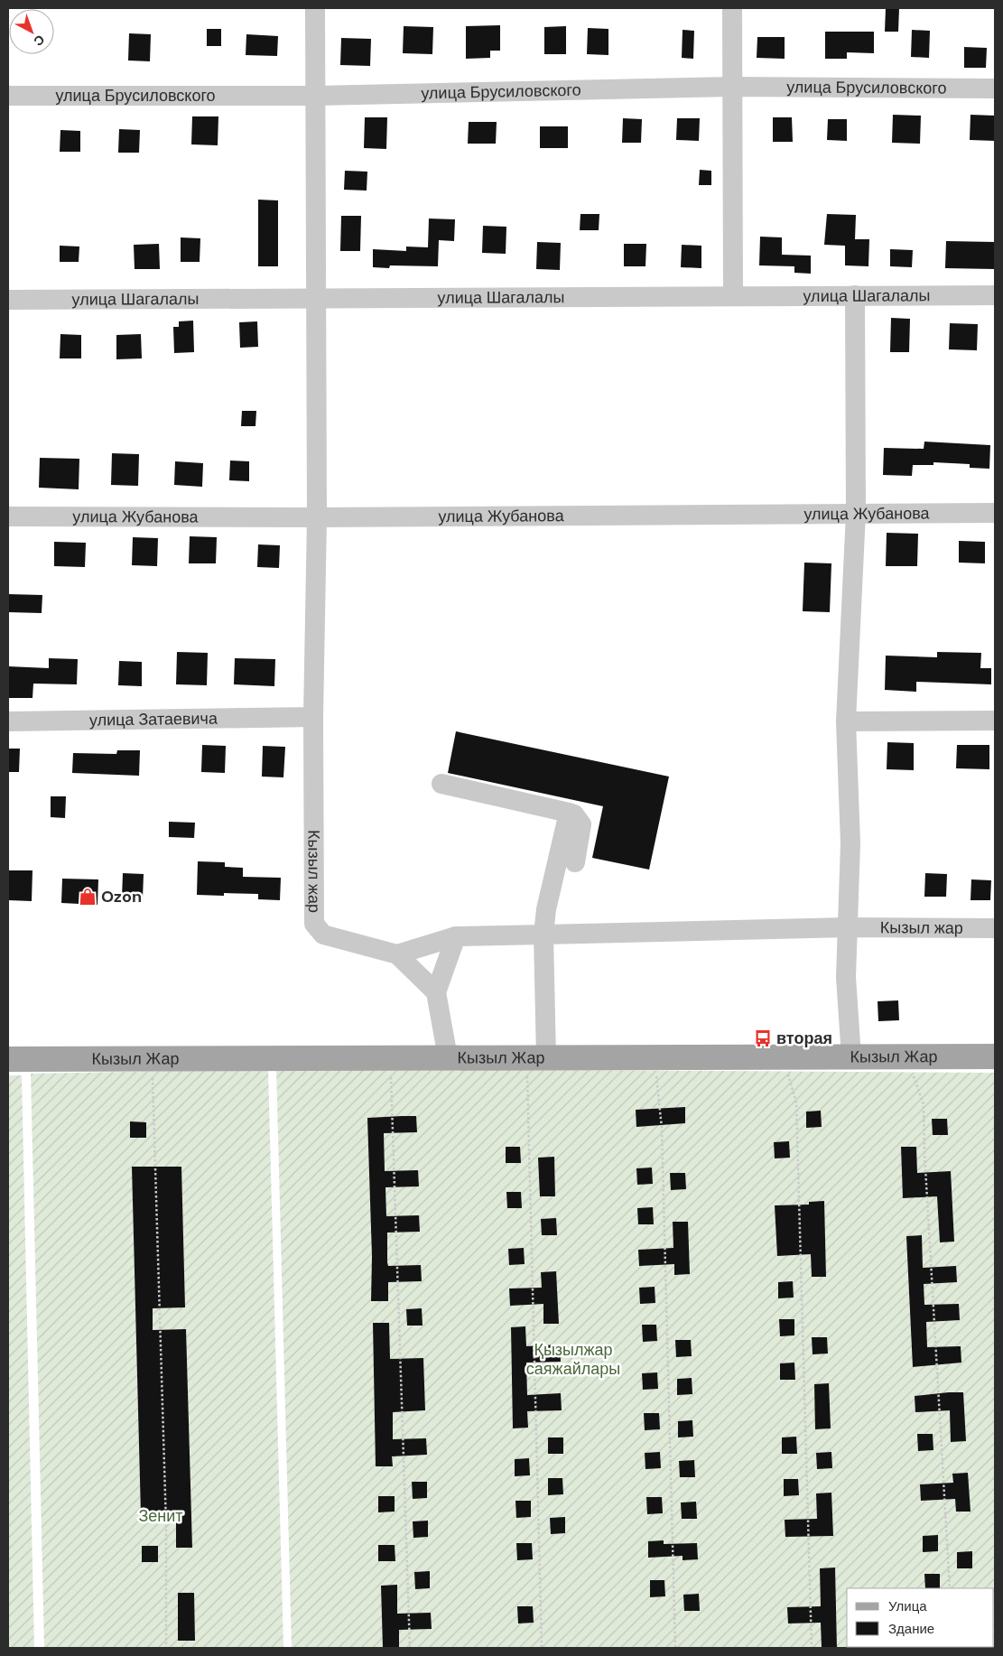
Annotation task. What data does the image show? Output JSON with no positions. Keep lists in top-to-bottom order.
{
  "streets": {
    "main road": ["Кызыл Жар"],
    "street": [
      "улица Брусиловского",
      "улица Шагалалы",
      "улица Жубанова",
      "улица Затаевича",
      "Кызыл жар"
    ]
  },
  "crossings": [
    ["улица Брусиловского", "Кызыл жар"],
    ["улица Шагалалы", "Кызыл жар"],
    ["улица Жубанова", "Кызыл жар"],
    ["улица Затаевича", "Кызыл жар"],
    ["Кызыл жар", "Кызыл Жар"]
  ],
  "parks": ["Қызылжар саяжайлары", "Зенит"],
  "places": {
    "shop": ["Ozon"],
    "bus stop": ["вторая"]
  },
  "legend": ["Улица", "Здание"],
  "north": "bottom right"
}
